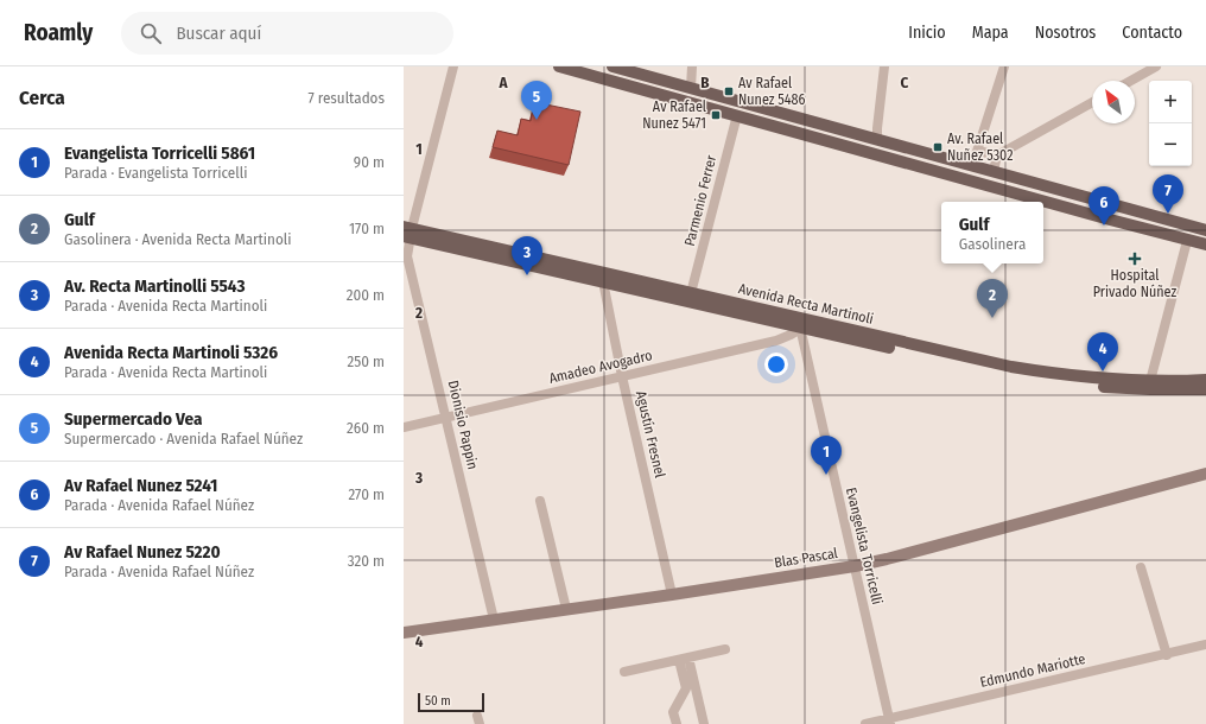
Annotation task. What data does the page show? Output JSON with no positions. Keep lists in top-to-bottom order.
{
  "streets": {
    "main road": ["Avenida Recta Martinoli", "Blas Pascal"],
    "street": [
      "Parmenio Ferrer",
      "Amadeo Avogadro",
      "Dionisio Pappin",
      "Agustín Fresnel",
      "Evangelista Torricelli",
      "Edmundo Mariotte"
    ]
  },
  "crossings": [
    ["Parmenio Ferrer", "Avenida Recta Martinoli"],
    ["Avenida Recta Martinoli", "Amadeo Avogadro"],
    ["Avenida Recta Martinoli", "Dionisio Pappin"],
    ["Avenida Recta Martinoli", "Agustín Fresnel"],
    ["Avenida Recta Martinoli", "Evangelista Torricelli"],
    ["Amadeo Avogadro", "Dionisio Pappin"],
    ["Amadeo Avogadro", "Agustín Fresnel"],
    ["Amadeo Avogadro", "Evangelista Torricelli"],
    ["Dionisio Pappin", "Blas Pascal"],
    ["Agustín Fresnel", "Blas Pascal"],
    ["Evangelista Torricelli", "Blas Pascal"],
    ["Evangelista Torricelli", "Edmundo Mariotte"]
  ],
  "places": {
    "transit": ["Av Rafael Nunez 5486", "Av Rafael Nunez 5471", "Av. Rafael Nuñez 5302"],
    "health": ["Hospital Privado Núñez"]
  },
  "scale_bar": "50 m",
  "north": "top left",
  "page": {
    "header": "Roamly",
    "search": "Buscar aquí",
    "nav": [
      "Inicio",
      "Mapa",
      "Nosotros",
      "Contacto"
    ],
    "heading": ["Cerca", "7 resultados"],
    "map_buttons": ["+", "−"],
    "pins": [
      "5",
      "7",
      "6",
      "3",
      "2",
      "4",
      "1"
    ],
    "list": [
      {
        "mark": "1",
        "name": "Evangelista Torricelli 5861",
        "note": "Parada · Evangelista Torricelli",
        "value": "90 m"
      },
      {
        "mark": "2",
        "name": "Gulf",
        "note": "Gasolinera · Avenida Recta Martinoli",
        "value": "170 m"
      },
      {
        "mark": "3",
        "name": "Av. Recta Martinolli 5543",
        "note": "Parada · Avenida Recta Martinoli",
        "value": "200 m"
      },
      {
        "mark": "4",
        "name": "Avenida Recta Martinoli 5326",
        "note": "Parada · Avenida Recta Martinoli",
        "value": "250 m"
      },
      {
        "mark": "5",
        "name": "Supermercado Vea",
        "note": "Supermercado · Avenida Rafael Núñez",
        "value": "260 m"
      },
      {
        "mark": "6",
        "name": "Av Rafael Nunez 5241",
        "note": "Parada · Avenida Rafael Núñez",
        "value": "270 m"
      },
      {
        "mark": "7",
        "name": "Av Rafael Nunez 5220",
        "note": "Parada · Avenida Rafael Núñez",
        "value": "320 m"
      }
    ],
    "popup": ["Gulf", "Gasolinera"],
    "scale": "50 m"
  },
  "grid": {
    "columns": ["A", "B", "C"],
    "rows": [
      "1",
      "2",
      "3",
      "4"
    ]
  }
}
